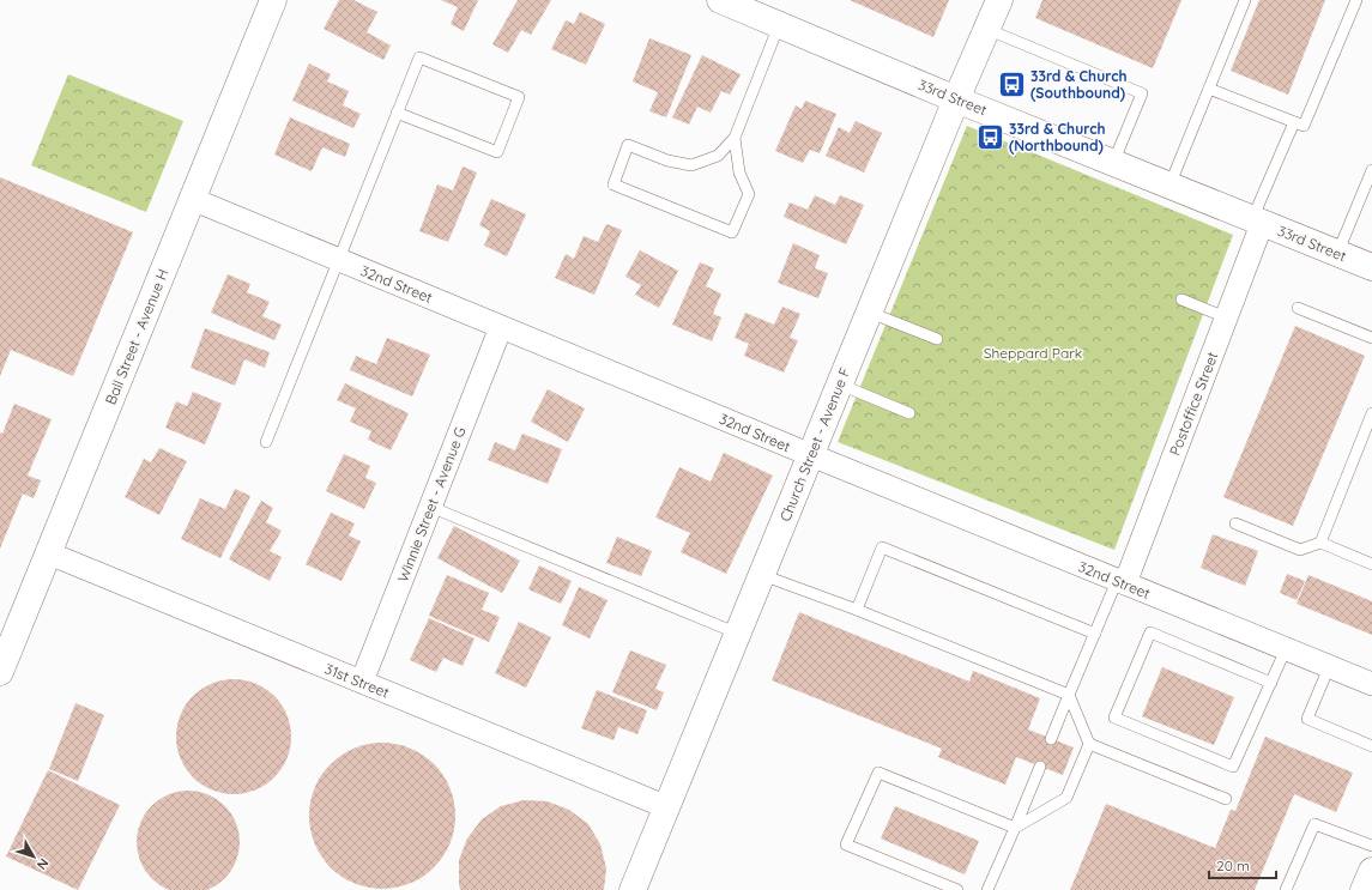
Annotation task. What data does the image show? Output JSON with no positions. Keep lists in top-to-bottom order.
{
  "streets": {
    "street": [
      "33rd Street",
      "32nd Street",
      "Ball Street - Avenue H",
      "Postoffice Street",
      "Church Street - Avenue F",
      "Winnie Street - Avenue G",
      "31st Street"
    ]
  },
  "crossings": [
    ["33rd Street", "Postoffice Street"],
    ["33rd Street", "Church Street - Avenue F"],
    ["32nd Street", "Ball Street - Avenue H"],
    ["32nd Street", "Postoffice Street"],
    ["32nd Street", "Church Street - Avenue F"],
    ["32nd Street", "Winnie Street - Avenue G"],
    ["Ball Street - Avenue H", "31st Street"],
    ["Church Street - Avenue F", "31st Street"],
    ["Winnie Street - Avenue G", "31st Street"]
  ],
  "parks": ["Sheppard Park"],
  "places": {
    "bus stop": ["33rd & Church (Southbound)", "33rd & Church (Northbound)"]
  },
  "scale_bar": "20 m",
  "north": "bottom right"
}
